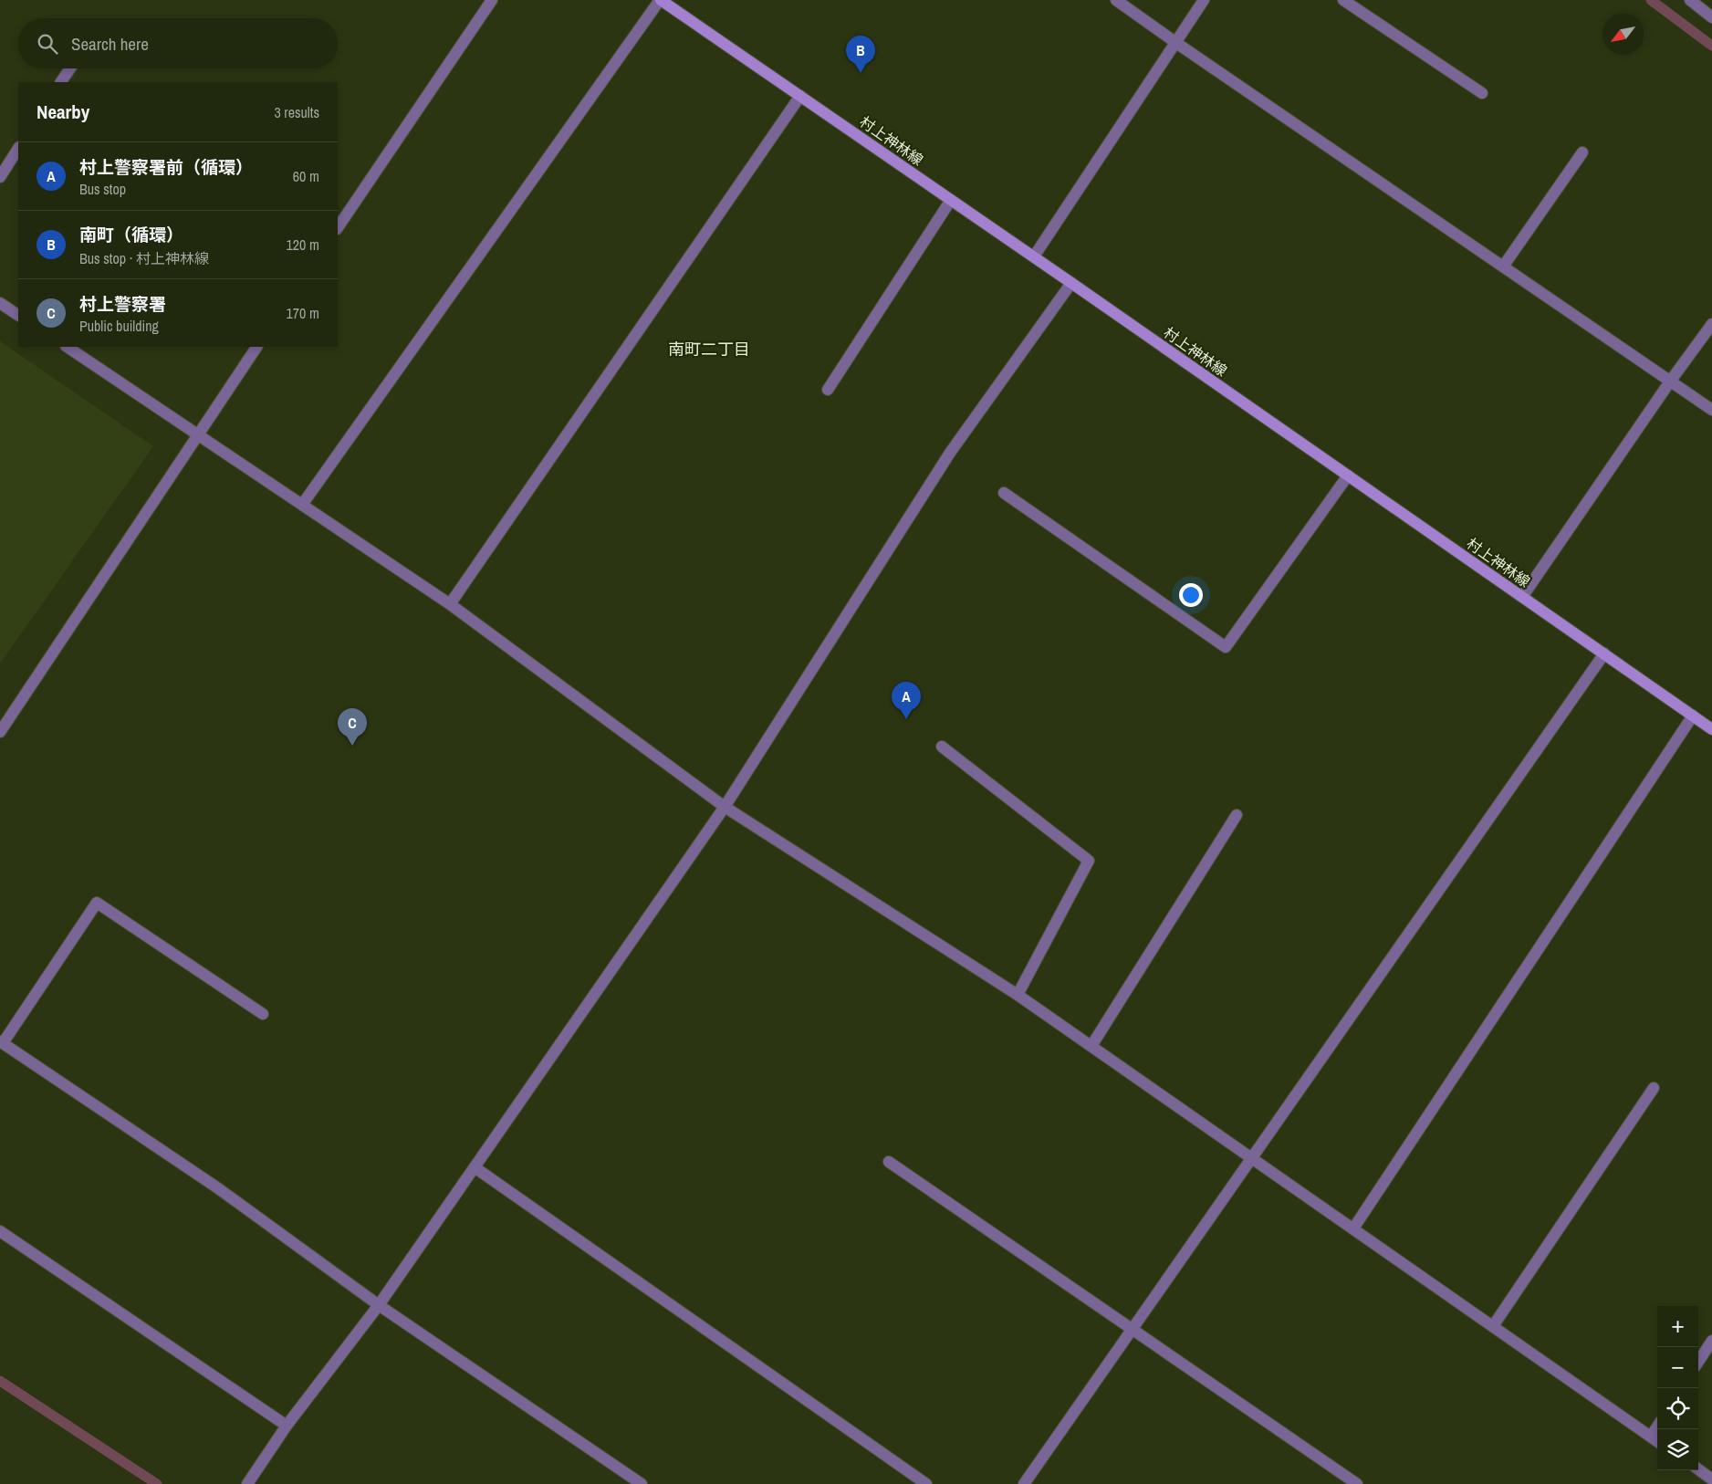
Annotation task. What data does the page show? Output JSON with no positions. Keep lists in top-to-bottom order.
{
  "streets": {
    "main road": ["村上神林線"]
  },
  "districts": ["南町二丁目"],
  "north": "bottom left",
  "page": {
    "search": "Search here",
    "pins": ["B", "A", "C"],
    "heading": ["Nearby", "3 results"],
    "list": [
      {
        "mark": "A",
        "name": "村上警察署前（循環）",
        "note": "Bus stop",
        "value": "60 m"
      },
      {
        "mark": "B",
        "name": "南町（循環）",
        "note": "Bus stop · 村上神林線",
        "value": "120 m"
      },
      {
        "mark": "C",
        "name": "村上警察署",
        "note": "Public building",
        "value": "170 m"
      }
    ],
    "map_buttons": ["+", "−"]
  }
}
